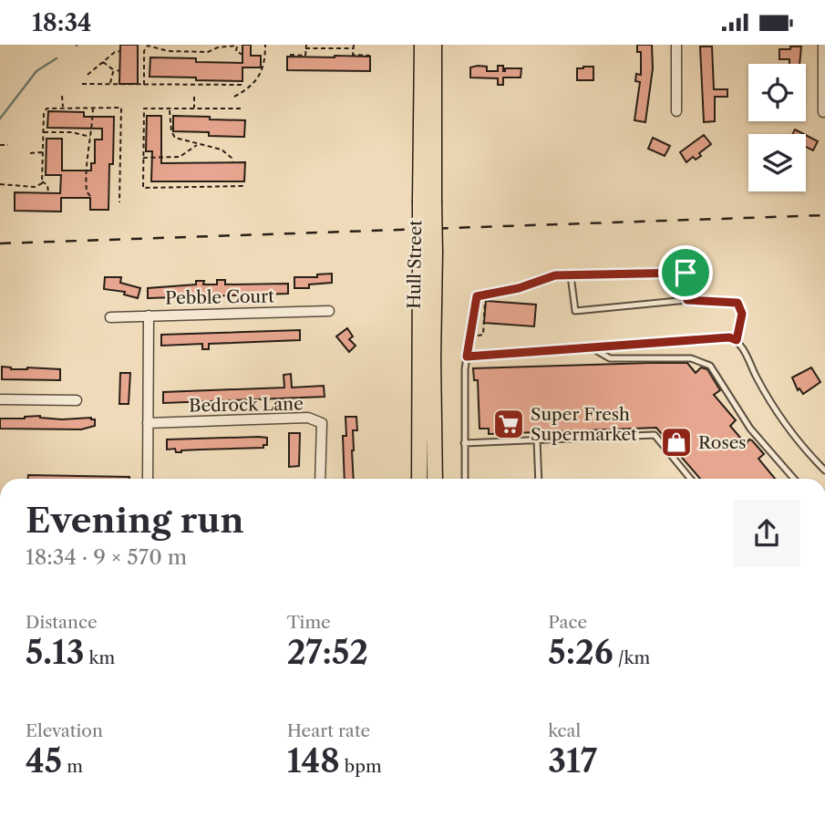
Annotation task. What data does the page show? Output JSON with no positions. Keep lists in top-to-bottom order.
{
  "streets": {
    "main road": ["Hull Street"],
    "street": ["Pebble Court", "Bedrock Lane"]
  },
  "places": {
    "supermarket": ["Super Fresh Supermarket"],
    "shop": ["Roses"]
  },
  "page": {
    "status": "18:34",
    "heading": ["Evening run", "18:34 · 9 × 570 m"],
    "stats": [
      ["Distance", "5.13 km"],
      ["Time", "27:52"],
      ["Pace", "5:26 /km"],
      ["Elevation", "45 m"],
      ["Heart rate", "148 bpm"],
      ["kcal", "317"]
    ]
  }
}
